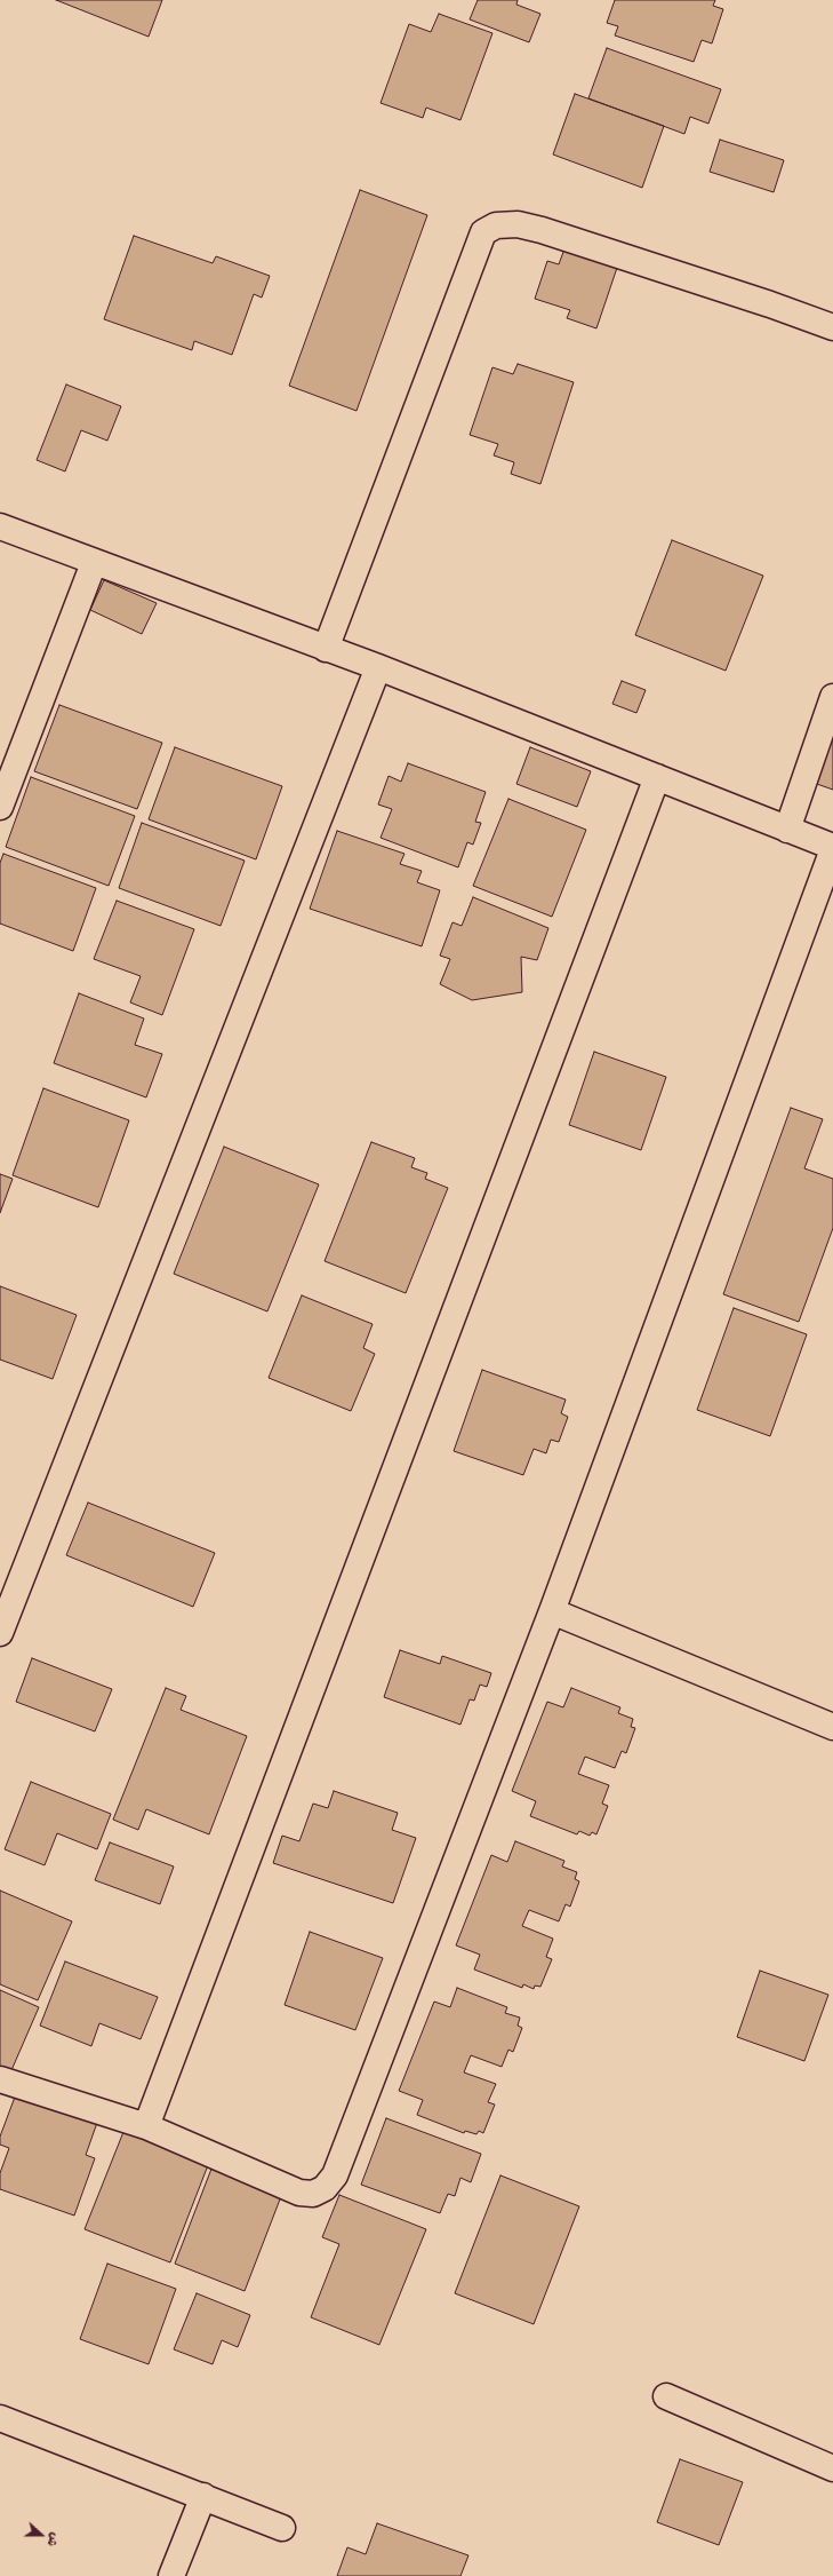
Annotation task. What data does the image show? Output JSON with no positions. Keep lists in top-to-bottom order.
{
  "north": "right"
}
